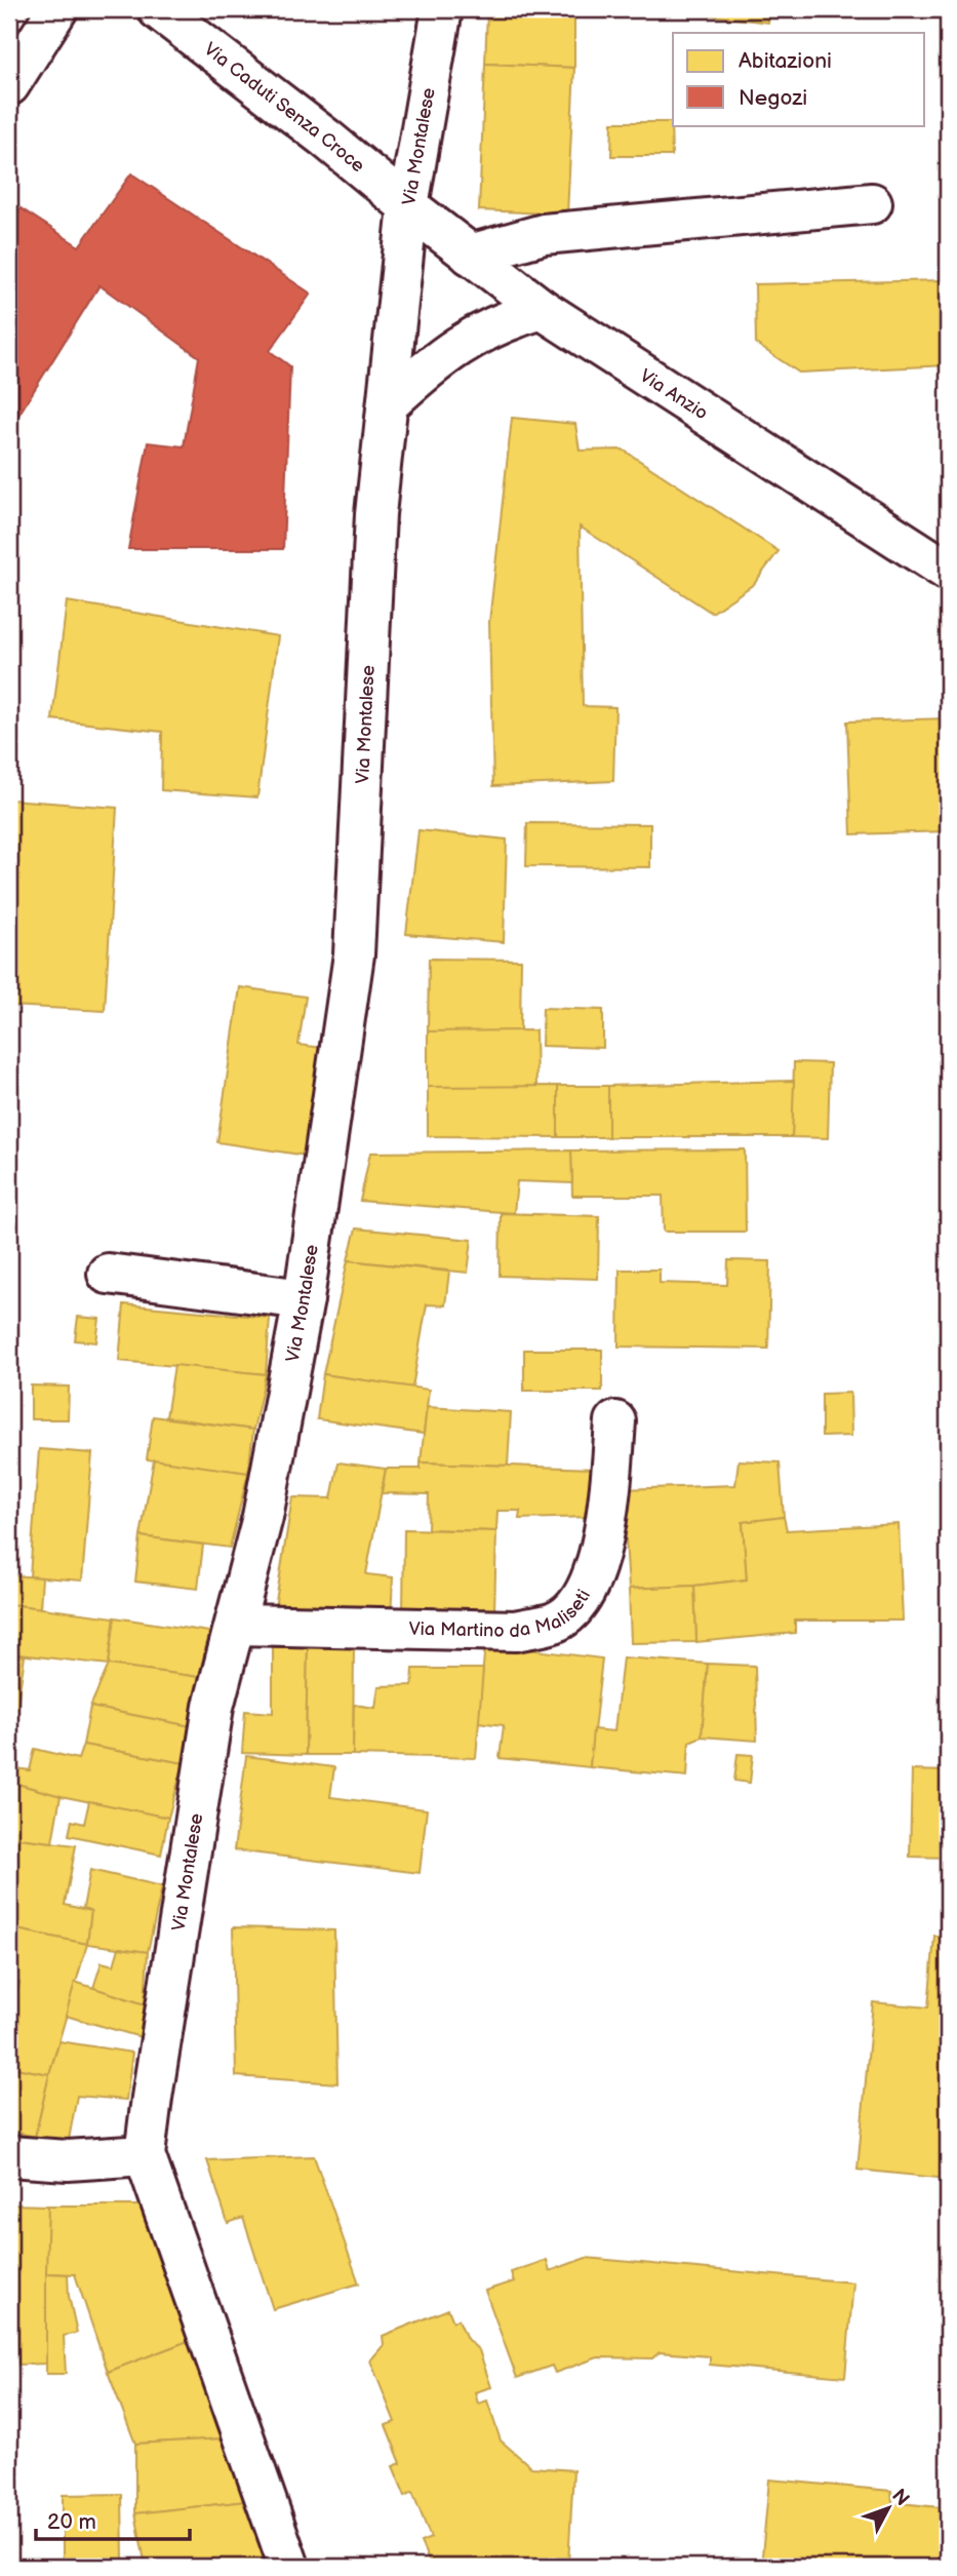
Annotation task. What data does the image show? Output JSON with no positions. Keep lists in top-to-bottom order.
{
  "streets": {
    "street": [
      "Via Caduti Senza Croce",
      "Via Montalese",
      "Via Anzio",
      "Via Martino da Maliseti"
    ]
  },
  "crossings": [
    ["Via Caduti Senza Croce", "Via Montalese"],
    ["Via Caduti Senza Croce", "Via Anzio"],
    ["Via Montalese", "Via Anzio"],
    ["Via Montalese", "Via Martino da Maliseti"]
  ],
  "legend": ["Abitazioni", "Negozi"],
  "scale_bar": "20 m",
  "north": "top right"
}
